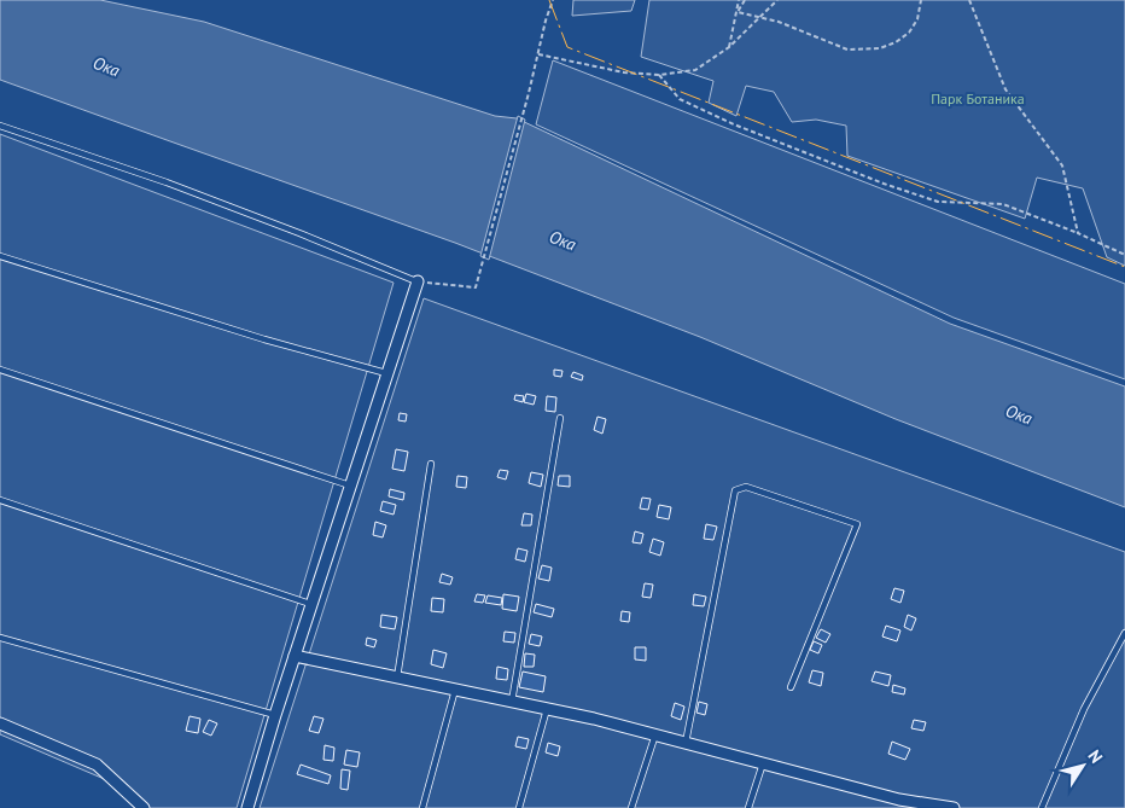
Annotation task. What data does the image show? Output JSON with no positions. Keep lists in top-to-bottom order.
{
  "water": ["Ока"],
  "parks": ["Парк Ботаника"],
  "north": "top right"
}
